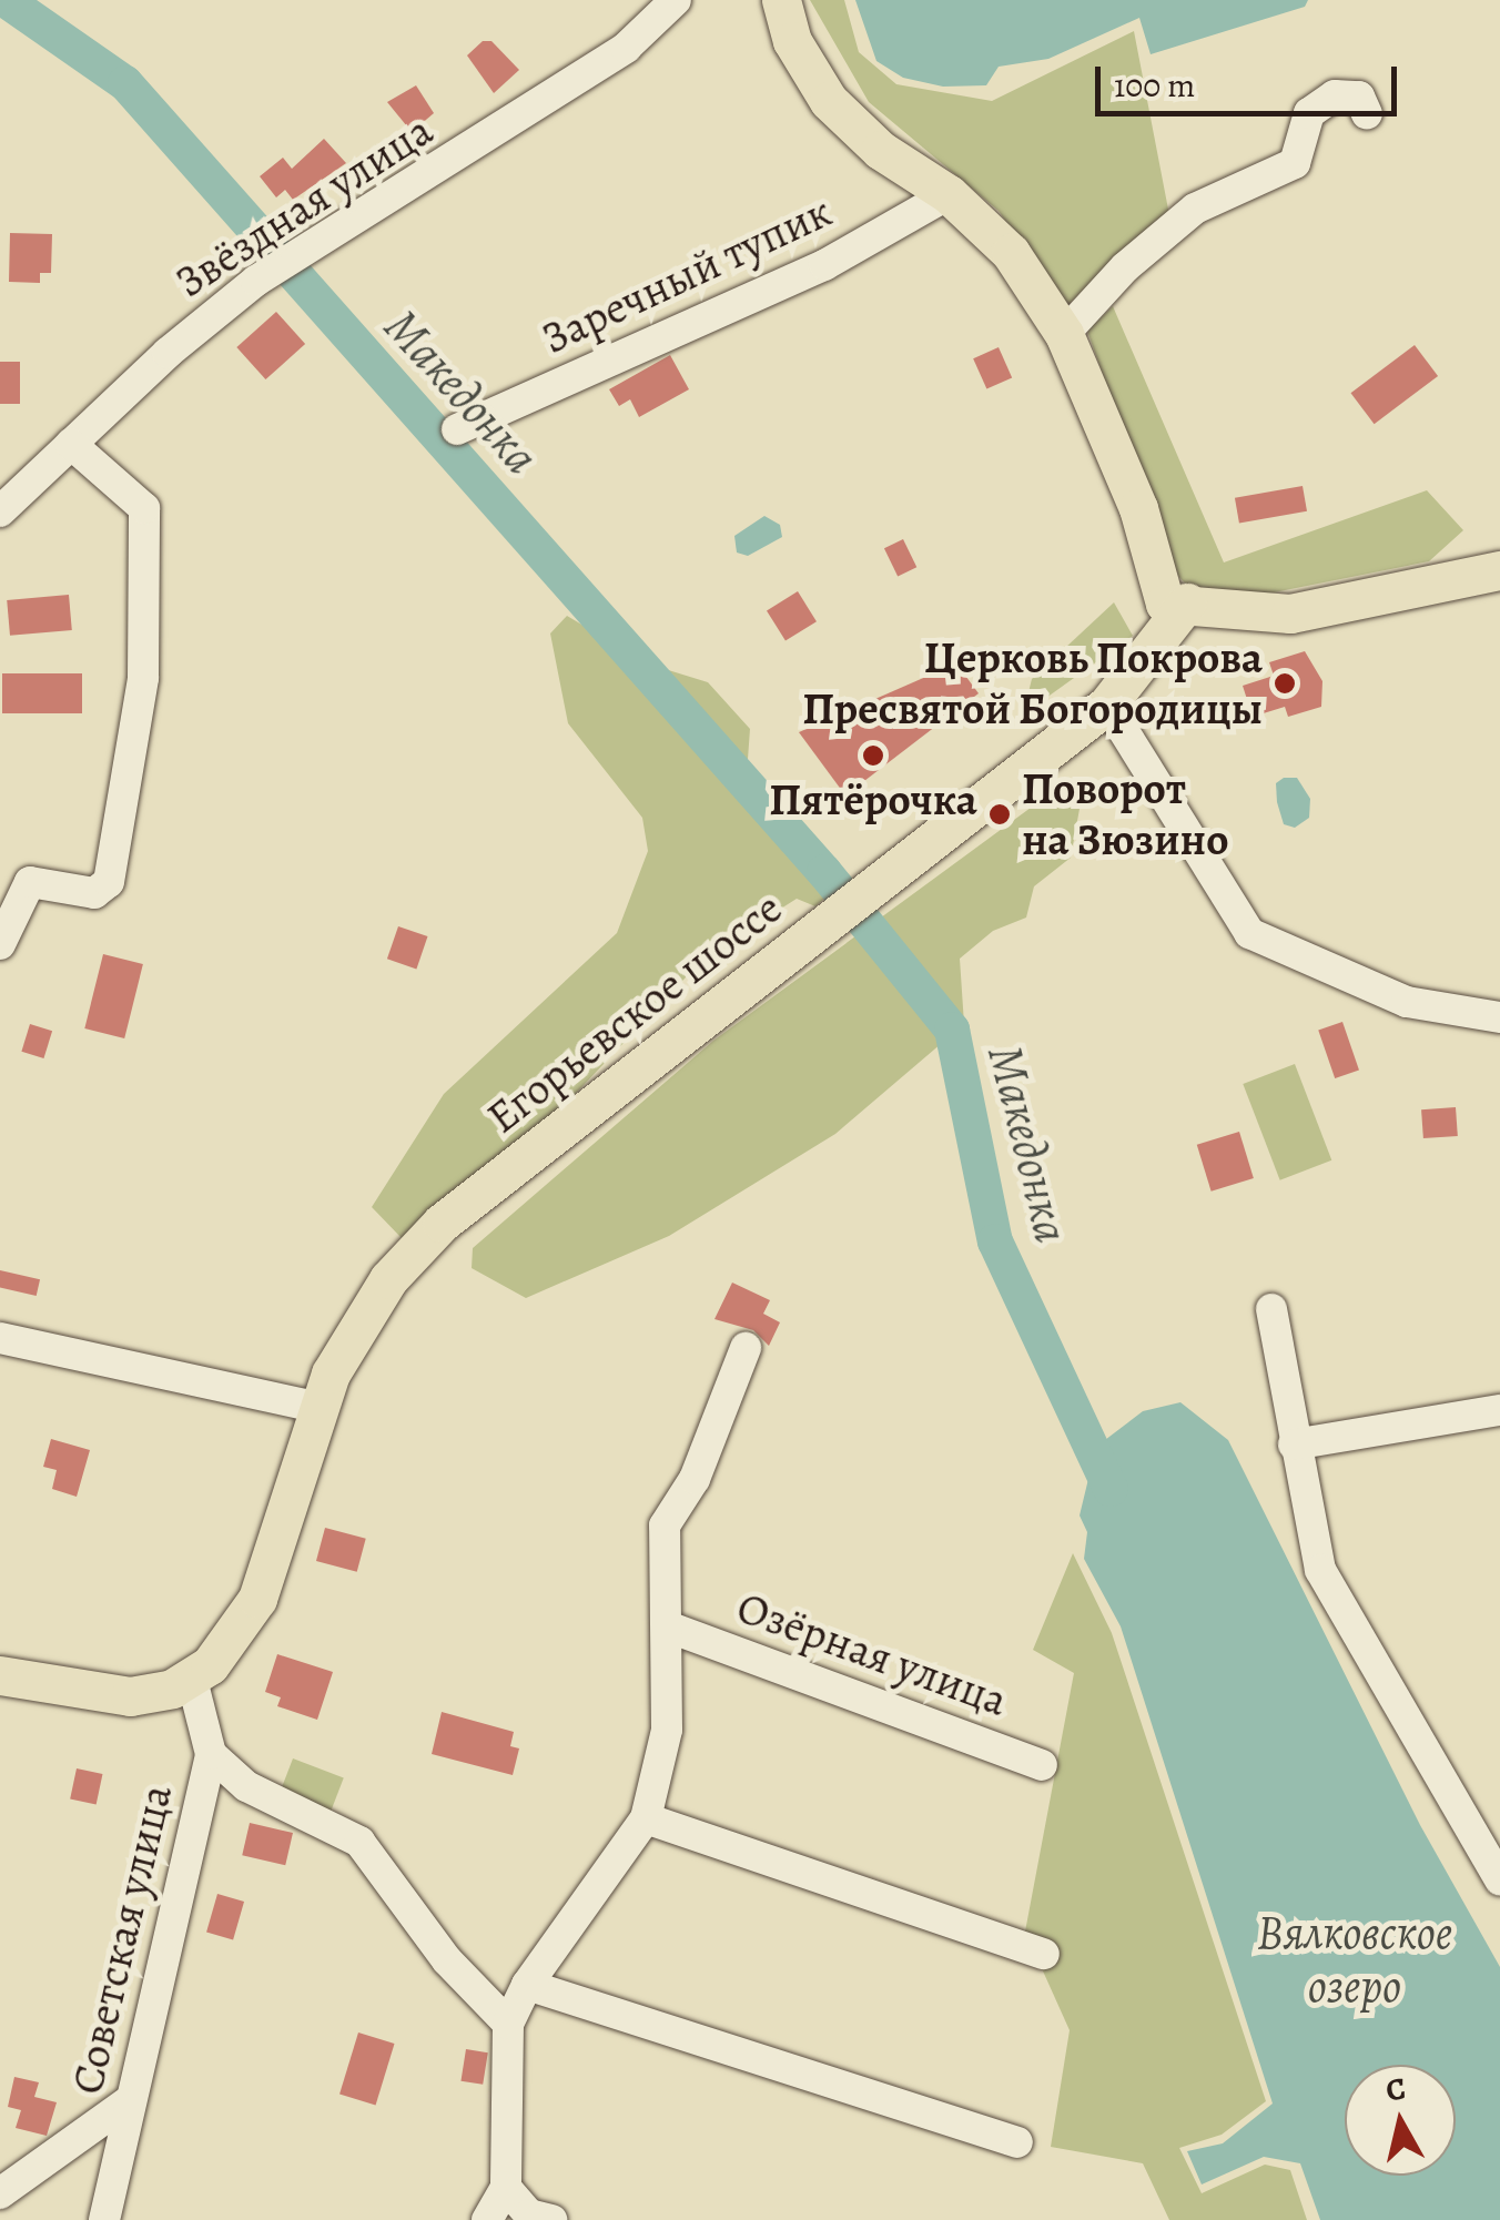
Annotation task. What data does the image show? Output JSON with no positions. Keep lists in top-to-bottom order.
{
  "streets": {
    "main road": ["Егорьевское шоссе"],
    "street": [
      "Звёздная улица",
      "Заречный тупик",
      "Озёрная улица",
      "Советская улица"
    ]
  },
  "crossings": [
    ["Егорьевское шоссе", "Советская улица"]
  ],
  "water": ["Македонка", "Вялковское озеро"],
  "places": ["Церковь Покрова Пресвятой Богородицы", "Пятёрочка", "Поворот на Зюзино"],
  "scale_bar": "100 m",
  "north": "top"
}
